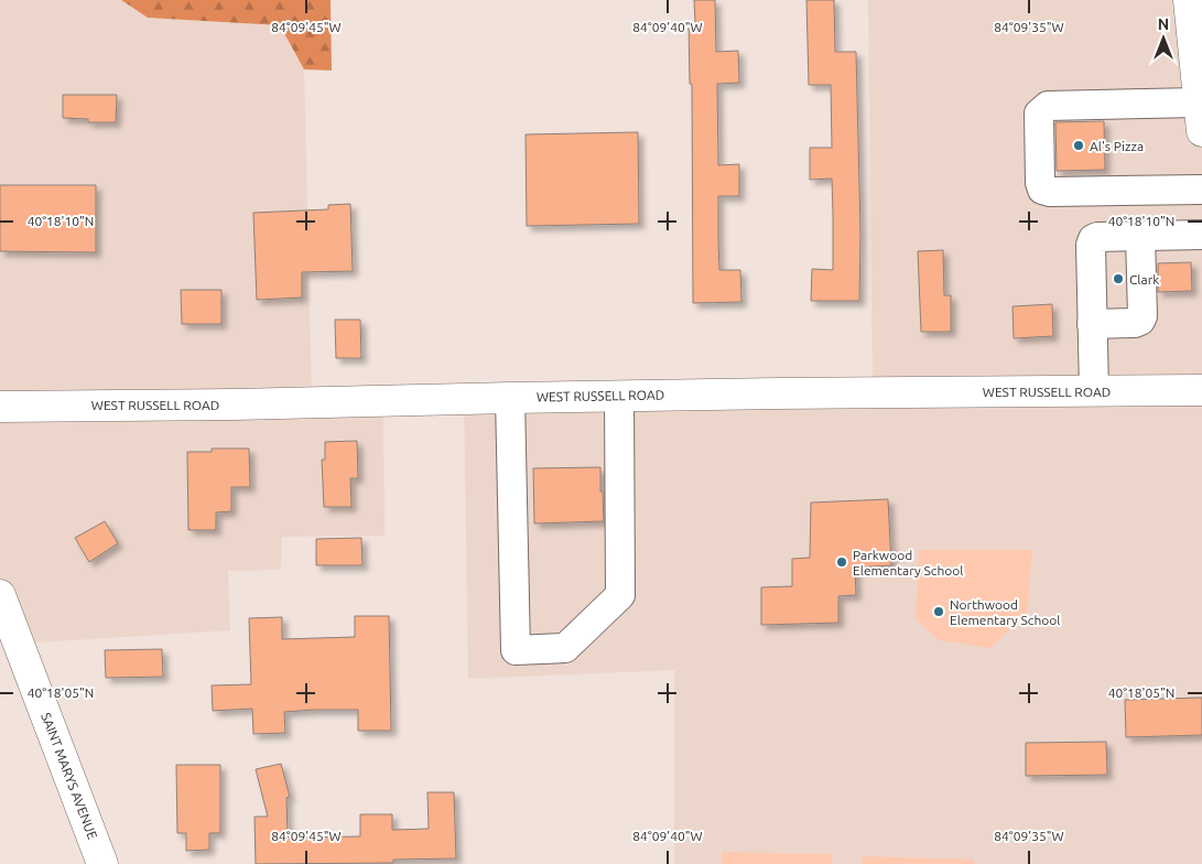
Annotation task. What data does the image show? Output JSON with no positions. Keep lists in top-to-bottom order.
{
  "streets": {
    "main road": ["WEST RUSSELL ROAD", "SAINT MARYS AVENUE"]
  },
  "places": [
    "Al's Pizza",
    "Clark",
    "Parkwood Elementary School",
    "Northwood Elementary School"
  ],
  "north": "top",
  "coordinates": [
    "84°09'45\"W",
    "84°09'40\"W",
    "84°09'35\"W",
    "40°18'10\"N",
    "40°18'05\"N"
  ]
}
